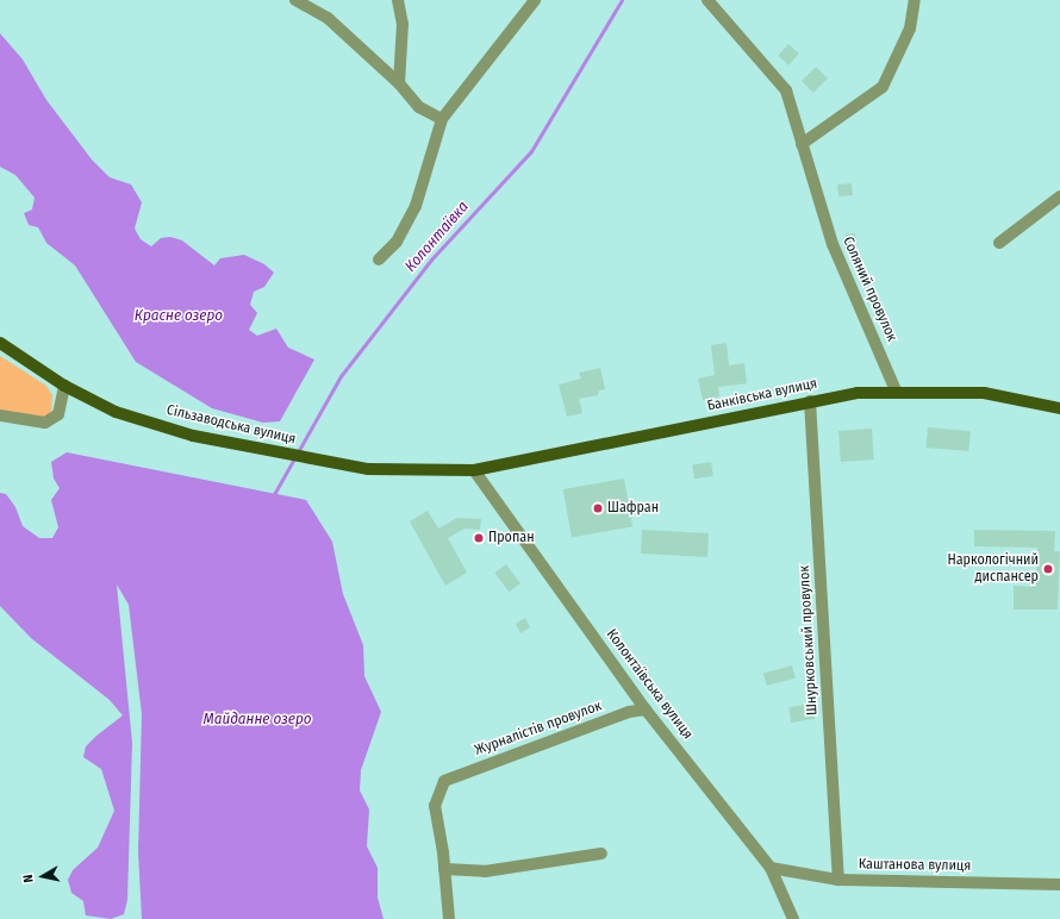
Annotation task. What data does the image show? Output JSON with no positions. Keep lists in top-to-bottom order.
{
  "streets": {
    "main road": ["Банківська вулиця", "Сільзаводська вулиця"],
    "street": [
      "Соляний провулок",
      "Шнурковський провулок",
      "Колонтаївська вулиця",
      "Журналістів провулок",
      "Каштанова вулиця"
    ]
  },
  "crossings": [
    ["Соляний провулок", "Банківська вулиця"],
    ["Банківська вулиця", "Сільзаводська вулиця"],
    ["Банківська вулиця", "Шнурковський провулок"],
    ["Банківська вулиця", "Колонтаївська вулиця"],
    ["Сільзаводська вулиця", "Колонтаївська вулиця"],
    ["Шнурковський провулок", "Каштанова вулиця"],
    ["Колонтаївська вулиця", "Журналістів провулок"],
    ["Колонтаївська вулиця", "Каштанова вулиця"]
  ],
  "water": ["Колонтаївка", "Красне озеро", "Майданне озеро"],
  "places": ["Шафран", "Пропан", "Наркологічний диспансер"],
  "north": "left"
}
